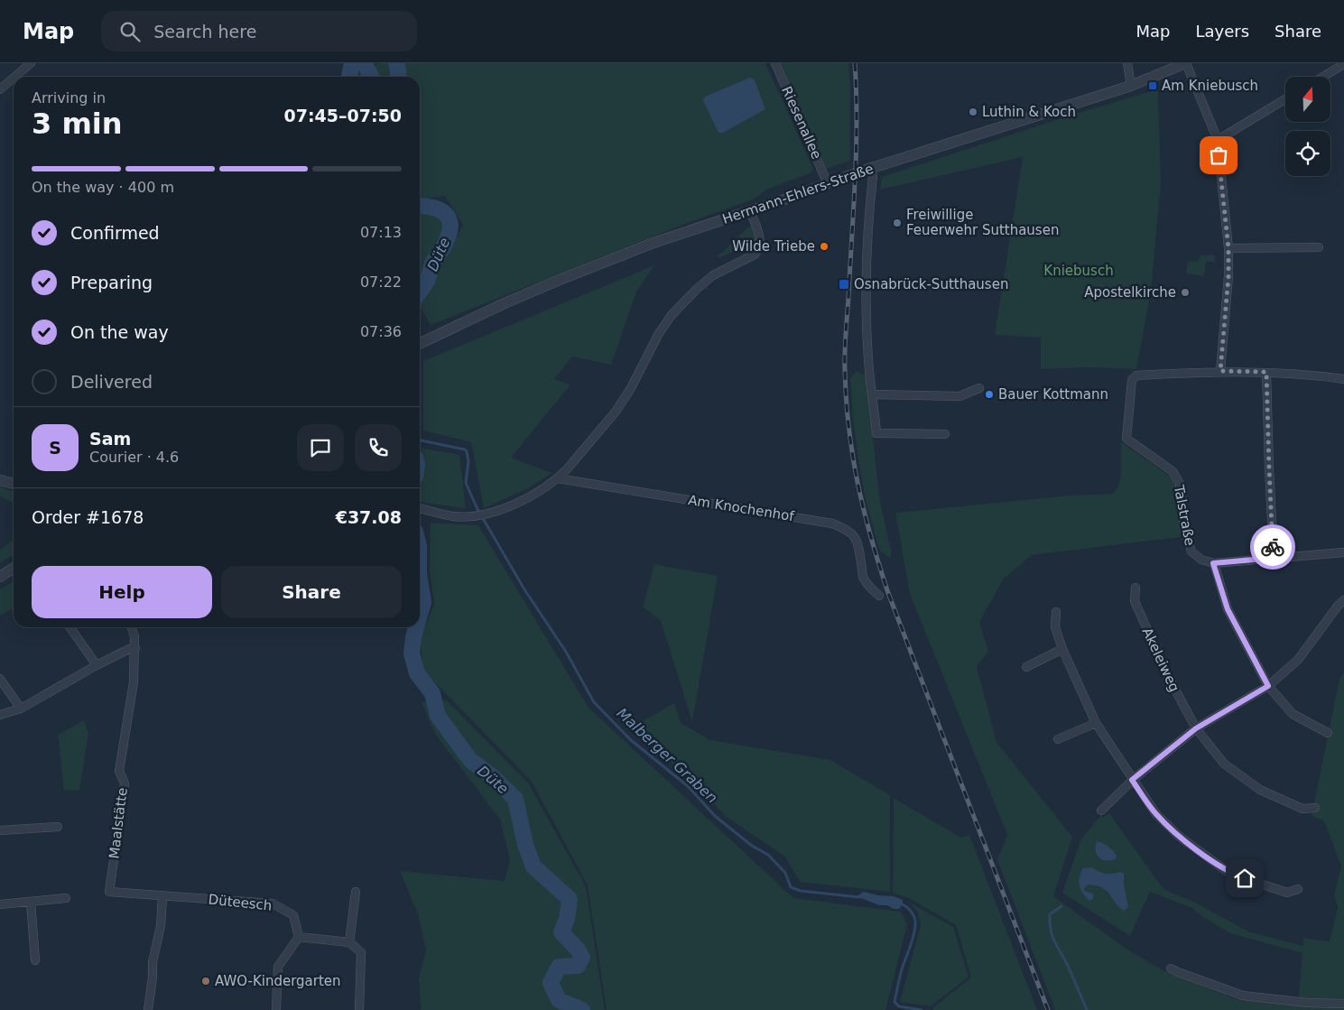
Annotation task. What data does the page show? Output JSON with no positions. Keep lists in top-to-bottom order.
{
  "streets": {
    "street": [
      "Riesenallee",
      "Hermann-Ehlers-Straße",
      "Am Knochenhof",
      "Talstraße",
      "Akeleiweg",
      "Maalstätte",
      "Düteesch"
    ]
  },
  "crossings": [
    ["Riesenallee", "Hermann-Ehlers-Straße"],
    ["Maalstätte", "Düteesch"]
  ],
  "water": ["Düte", "Malberger Graben"],
  "parks": ["Kniebusch"],
  "places": {
    "transit": ["Am Kniebusch", "Osnabrück-Sutthausen"],
    "other": [
      "Luthin & Koch",
      "Freiwillige Feuerwehr Sutthausen",
      "Wilde Triebe",
      "Apostelkirche",
      "Bauer Kottmann",
      "AWO-Kindergarten"
    ]
  },
  "north": "top",
  "page": {
    "header": "Map",
    "search": "Search here",
    "nav": ["Map", "Layers", "Share"],
    "heading": ["3 min", "Arriving in", "07:45–07:50"],
    "panel": [
      "Sam",
      "Courier · 4.6",
      "Order #1678",
      "€37.08"
    ],
    "bar": "On the way · 400 m",
    "list": [
      ["Confirmed", "07:13"],
      ["Preparing", "07:22"],
      ["On the way", "07:36"],
      "Delivered"
    ],
    "round": "S",
    "buttons": ["Help", "Share"]
  }
}
